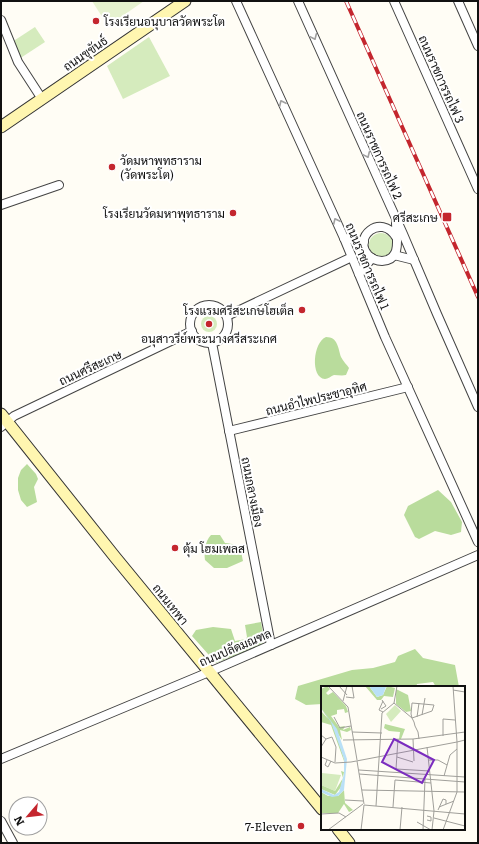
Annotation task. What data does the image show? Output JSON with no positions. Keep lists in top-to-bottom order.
{
  "streets": {
    "main road": ["ถนนขุขันธ์", "ถนนเทพา"],
    "street": [
      "ถนนราชการรถไฟ 3",
      "ถนนราชการรถไฟ 2",
      "ถนนราชการรถไฟ 1",
      "ถนนศรีสะเกษ",
      "ถนนอำไพประชาอุทิศ",
      "ถนนกลางเมือง",
      "ถนนปลัดมณฑล"
    ]
  },
  "crossings": [
    ["ถนนราชการรถไฟ 1", "ถนนอำไพประชาอุทิศ"],
    ["ถนนศรีสะเกษ", "ถนนกลางเมือง"],
    ["ถนนศรีสะเกษ", "ถนนเทพา"],
    ["ถนนอำไพประชาอุทิศ", "ถนนกลางเมือง"],
    ["ถนนกลางเมือง", "ถนนปลัดมณฑล"],
    ["ถนนเทพา", "ถนนปลัดมณฑล"]
  ],
  "one_way": ["ถนนราชการรถไฟ 2", "ถนนราชการรถไฟ 1"],
  "places": {
    "other": [
      "โรงเรียนอนุบาลวัดพระโต",
      "วัดมหาพุทธาราม (วัดพระโต)",
      "โรงเรียนวัดมหาพุทธาราม",
      "โรงแรมศรีสะเกษโฮเต็ล",
      "อนุสาวรีย์พระนางศรีสระเกศ",
      "ตุ้ม โฮมเพลส",
      "7-Eleven"
    ],
    "transit": ["ศรีสะเกษ"]
  },
  "north": "bottom left"
}
